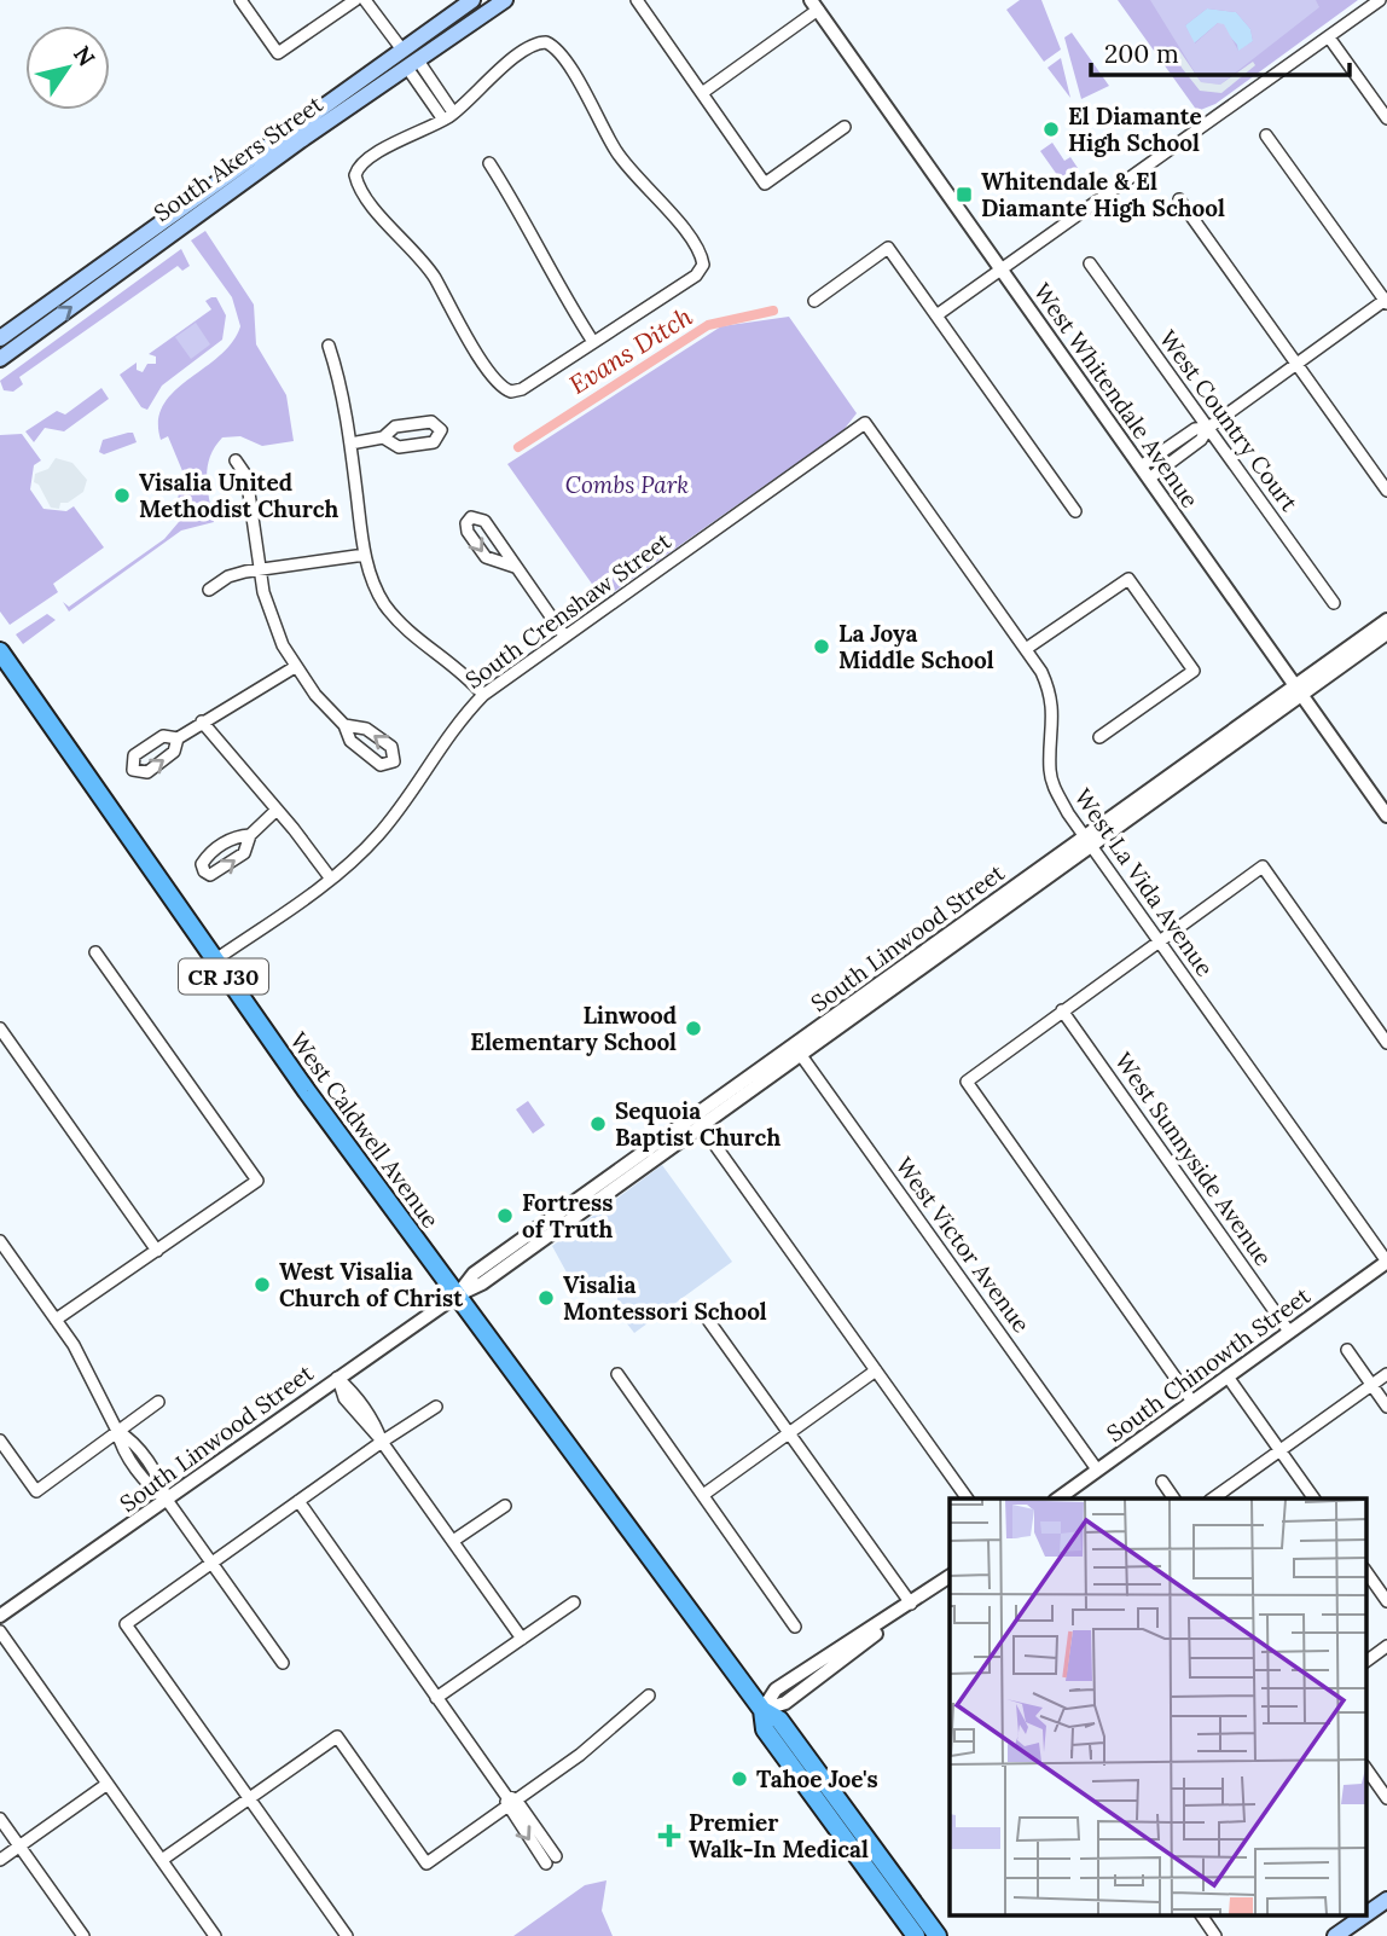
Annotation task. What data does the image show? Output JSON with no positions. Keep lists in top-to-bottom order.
{
  "streets": {
    "main road": ["South Akers Street", "CR J30", "West Caldwell Avenue"],
    "street": [
      "West Whitendale Avenue",
      "West Country Court",
      "South Crenshaw Street",
      "West La Vida Avenue",
      "South Linwood Street",
      "West Sunnyside Avenue",
      "West Victor Avenue",
      "South Chinowth Street"
    ]
  },
  "crossings": [
    ["West Whitendale Avenue", "South Linwood Street"],
    ["South Crenshaw Street", "West La Vida Avenue"],
    ["South Crenshaw Street", "West Caldwell Avenue"],
    ["West La Vida Avenue", "South Linwood Street"],
    ["West La Vida Avenue", "South Chinowth Street"],
    ["South Linwood Street", "West Caldwell Avenue"],
    ["South Linwood Street", "West Victor Avenue"],
    ["West Sunnyside Avenue", "South Chinowth Street"],
    ["West Victor Avenue", "South Chinowth Street"]
  ],
  "water": ["Evans Ditch"],
  "parks": ["Combs Park"],
  "places": {
    "other": [
      "El Diamante High School",
      "Visalia United Methodist Church",
      "La Joya Middle School",
      "Linwood Elementary School",
      "Sequoia Baptist Church",
      "Fortress of Truth",
      "West Visalia Church of Christ",
      "Visalia Montessori School",
      "Tahoe Joe's"
    ],
    "transit": ["Whitendale & El Diamante High School"],
    "health": ["Premier Walk-In Medical"]
  },
  "scale_bar": "200 m",
  "north": "top right"
}
